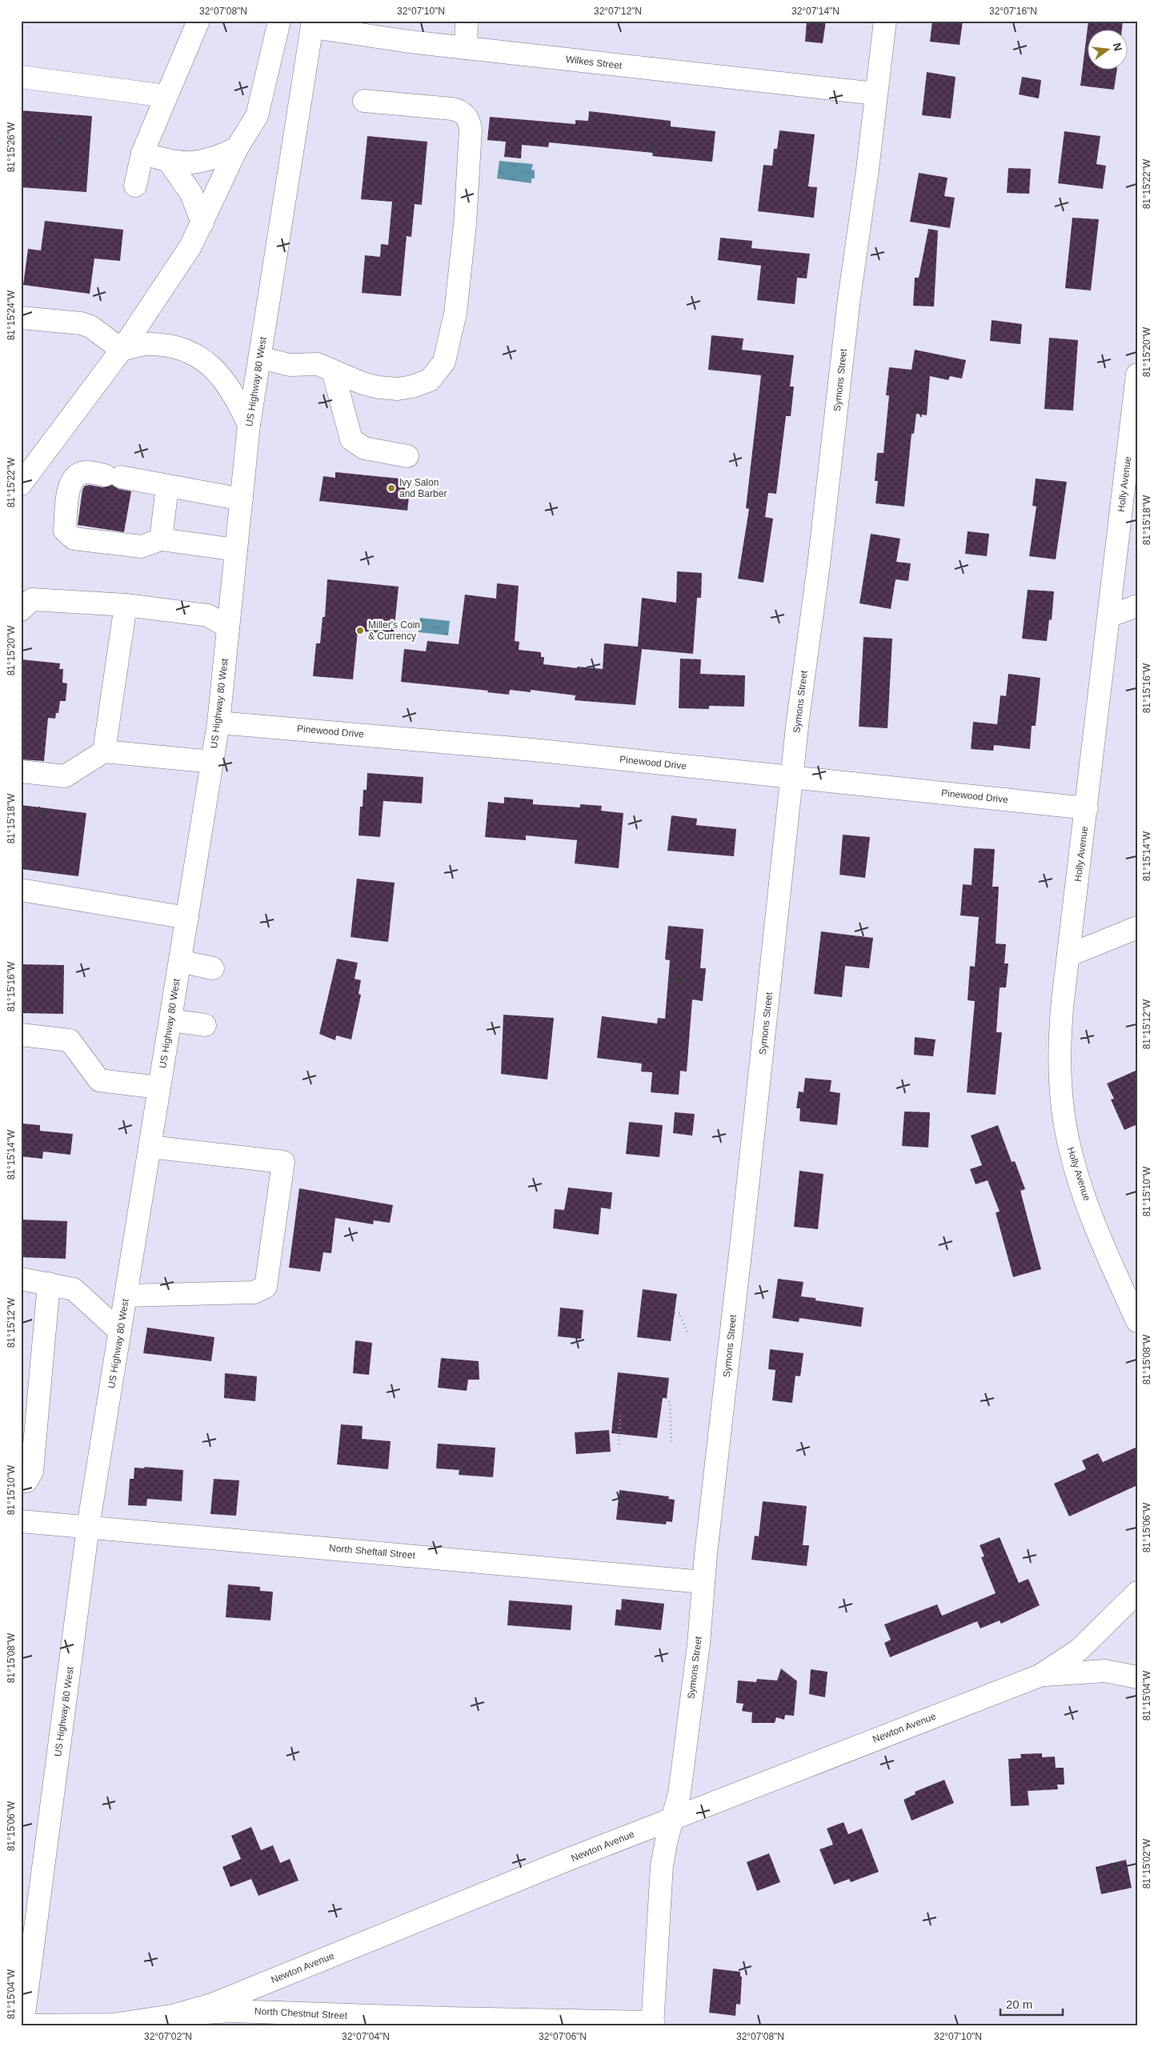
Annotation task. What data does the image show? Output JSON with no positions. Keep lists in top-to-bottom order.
{
  "streets": {
    "street": [
      "Wilkes Street",
      "Symons Street",
      "US Highway 80 West",
      "Holly Avenue",
      "Pinewood Drive",
      "North Sheftall Street",
      "Newton Avenue",
      "North Chestnut Street"
    ]
  },
  "crossings": [
    ["Wilkes Street", "Symons Street"],
    ["Wilkes Street", "US Highway 80 West"],
    ["Symons Street", "Pinewood Drive"],
    ["Symons Street", "North Sheftall Street"],
    ["Symons Street", "Newton Avenue"],
    ["Symons Street", "North Chestnut Street"],
    ["US Highway 80 West", "Pinewood Drive"],
    ["US Highway 80 West", "North Sheftall Street"],
    ["US Highway 80 West", "North Chestnut Street"],
    ["Holly Avenue", "Pinewood Drive"],
    ["Newton Avenue", "North Chestnut Street"]
  ],
  "places": ["Ivy Salon and Barber", "Miller's Coin & Currency"],
  "scale_bar": "20 m",
  "north": "right",
  "coordinates": [
    "32°07'08\"N",
    "32°07'10\"N",
    "32°07'12\"N",
    "32°07'14\"N",
    "32°07'16\"N",
    "81°15'26\"W",
    "81°15'22\"W",
    "81°15'24\"W",
    "81°15'20\"W",
    "81°15'18\"W",
    "81°15'16\"W",
    "81°15'14\"W",
    "81°15'12\"W",
    "81°15'10\"W",
    "81°15'08\"W",
    "81°15'06\"W",
    "81°15'04\"W",
    "81°15'02\"W",
    "32°07'02\"N",
    "32°07'04\"N",
    "32°07'06\"N"
  ]
}
